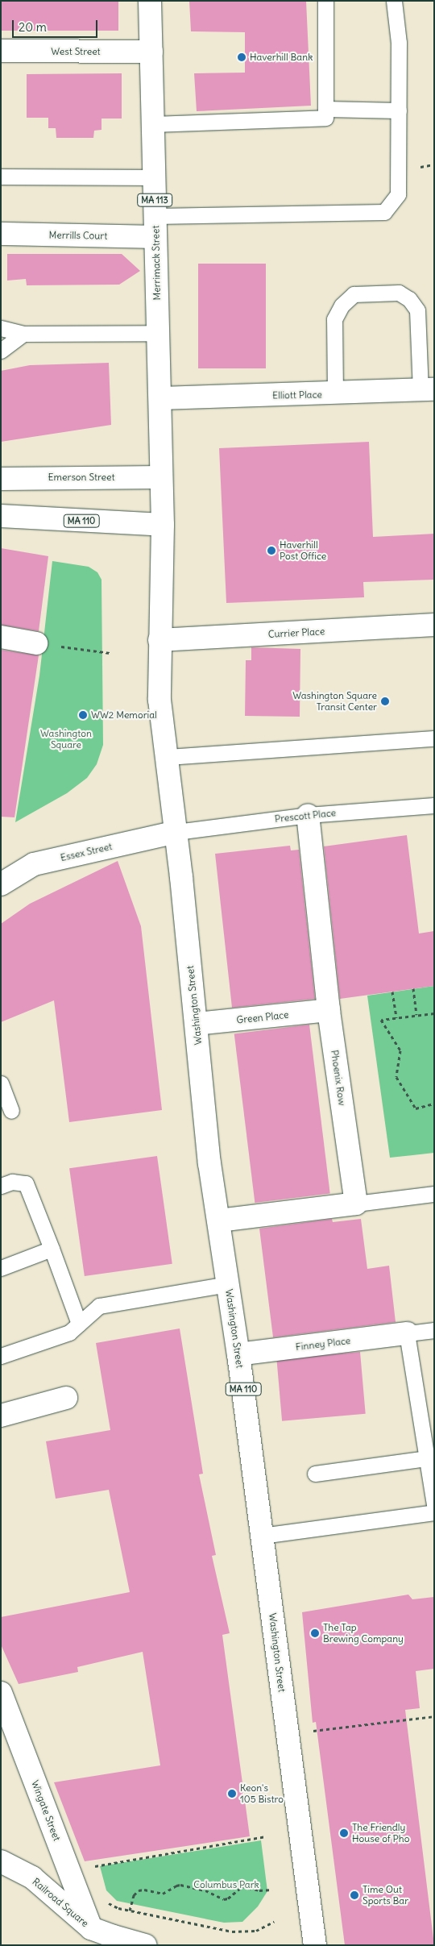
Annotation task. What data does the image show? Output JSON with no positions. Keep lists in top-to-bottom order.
{
  "streets": {
    "main road": [
      "West Street",
      "MA 113",
      "Merrills Court",
      "Merrimack Street",
      "Elliott Place",
      "Emerson Street",
      "MA 110",
      "Currier Place",
      "Essex Street",
      "Washington Street",
      "Green Place",
      "Phoenix Row",
      "Finney Place",
      "Wingate Street",
      "Railroad Square"
    ],
    "lane": ["Prescott Place"]
  },
  "crossings": [
    ["West Street", "Merrimack Street"],
    ["Merrills Court", "Merrimack Street"],
    ["Merrimack Street", "Elliott Place"],
    ["Merrimack Street", "Emerson Street"],
    ["Merrimack Street", "MA 110"],
    ["Emerson Street", "MA 110"],
    ["MA 110", "Currier Place"],
    ["MA 110", "Prescott Place"],
    ["MA 110", "Essex Street"],
    ["MA 110", "Washington Street"],
    ["Prescott Place", "Essex Street"],
    ["Prescott Place", "Washington Street"],
    ["Prescott Place", "Phoenix Row"],
    ["Essex Street", "Washington Street"],
    ["Washington Street", "Green Place"],
    ["Washington Street", "Finney Place"],
    ["Green Place", "Phoenix Row"],
    ["Wingate Street", "Railroad Square"]
  ],
  "parks": ["Washington Square", "Columbus Park"],
  "places": [
    "Haverhill Bank",
    "Haverhill Post Office",
    "Washington Square Transit Center",
    "WW2 Memorial",
    "The Tap Brewing Company",
    "Keon's 105 Bistro",
    "The Friendly House of Pho",
    "Time Out Sports Bar"
  ],
  "scale_bar": "20 m"
}
